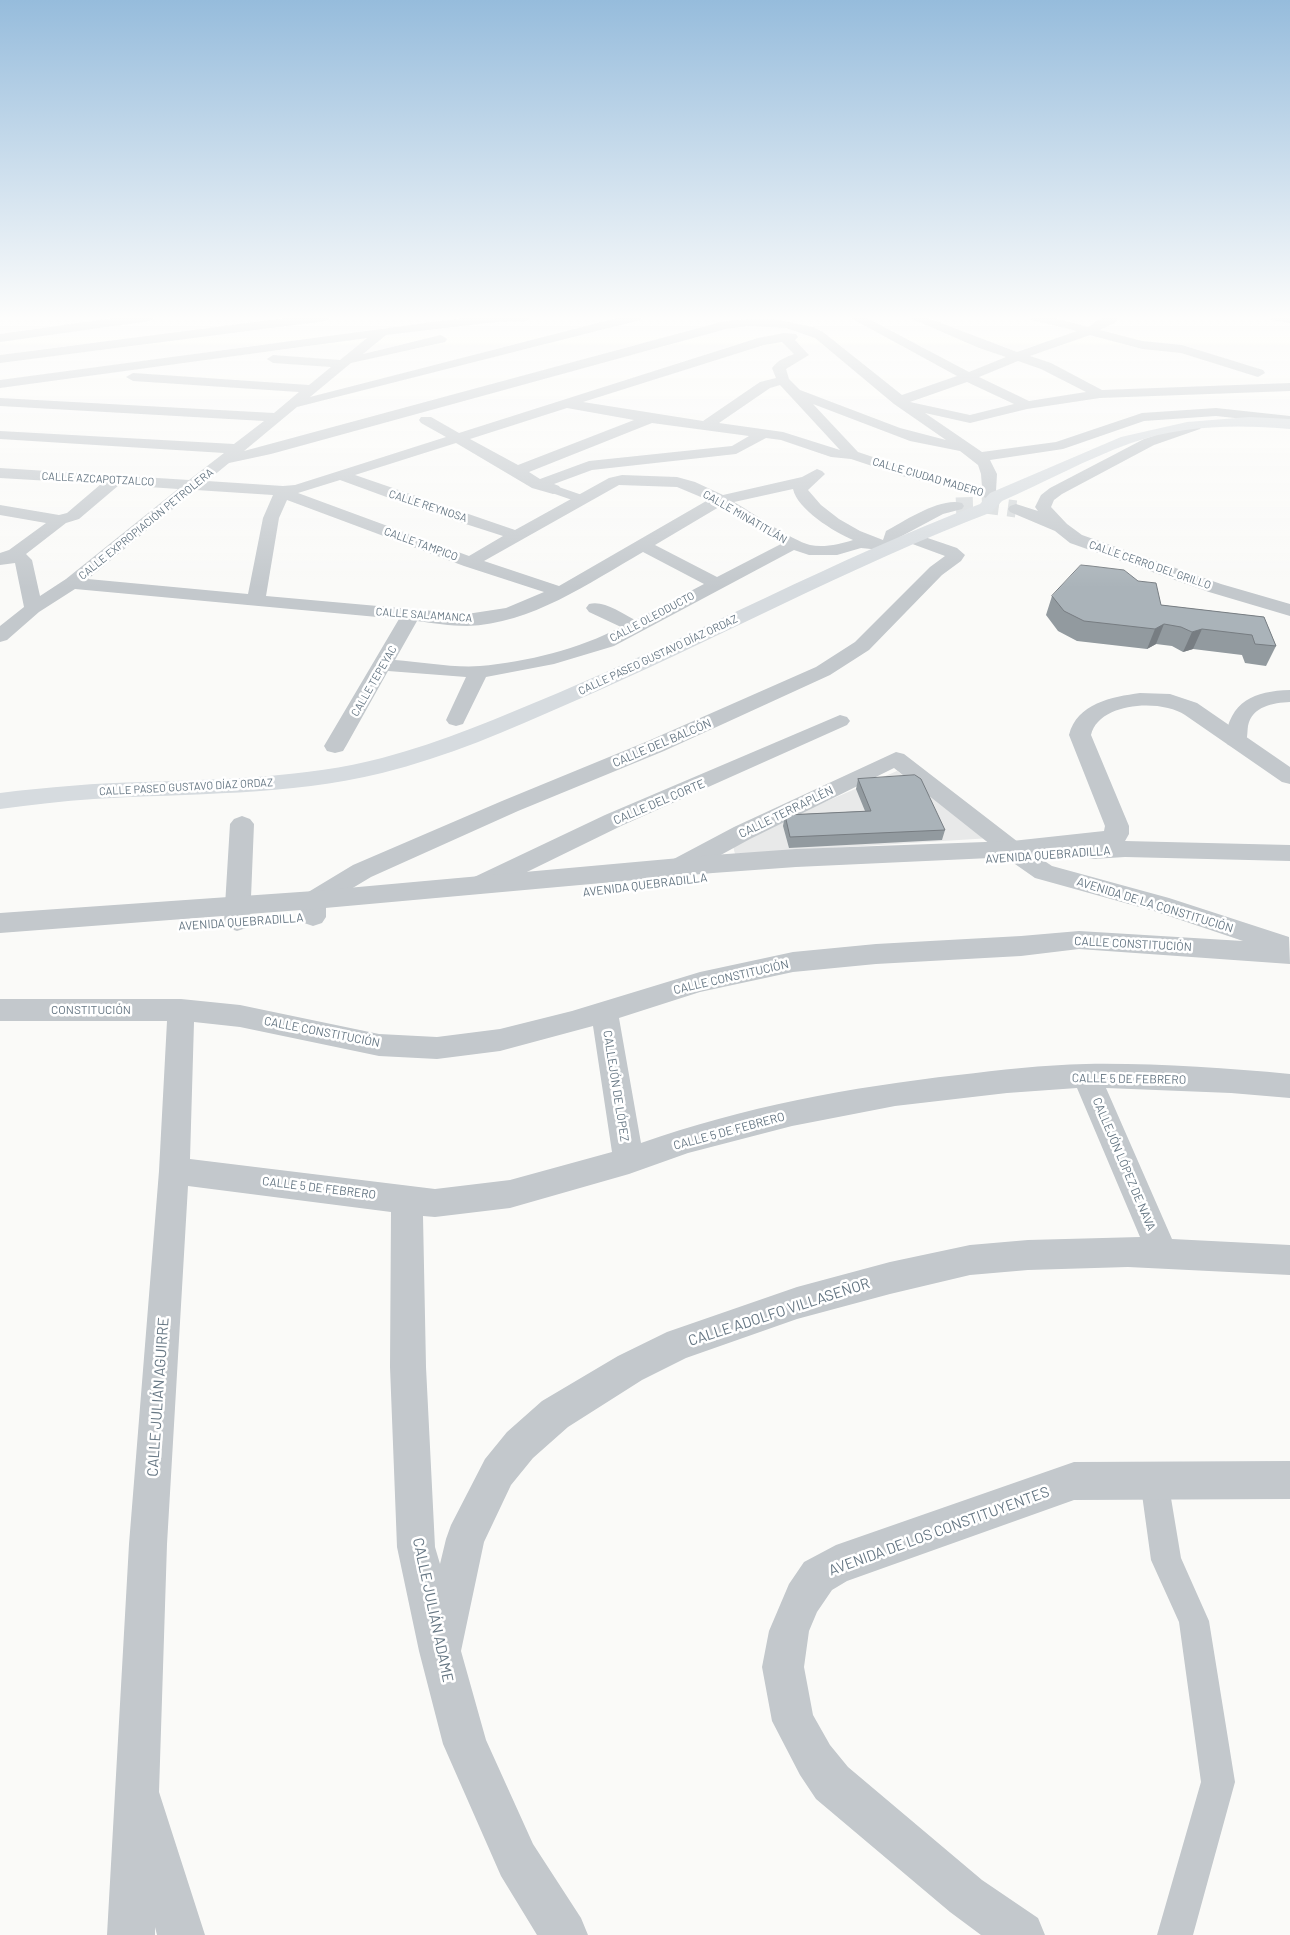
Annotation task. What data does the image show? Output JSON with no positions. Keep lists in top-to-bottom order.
{
  "streets": {
    "main road": ["CALLE PASEO GUSTAVO DÍAZ ORDAZ"],
    "street": [
      "CALLE CIUDAD MADERO",
      "CALLE AZCAPOTZALCO",
      "CALLE REYNOSA",
      "CALLE MINATITLÁN",
      "CALLE EXPROPIACIÓN PETROLERA",
      "CALLE TAMPICO",
      "CALLE CERRO DEL GRILLO",
      "CALLE SALAMANCA",
      "CALLE OLEODUCTO",
      "CALLE TEPEYAC",
      "CALLE DEL BALCÓN",
      "CALLE DEL CORTE",
      "CALLE TERRAPLÉN",
      "AVENIDA QUEBRADILLA",
      "AVENIDA DE LA CONSTITUCIÓN",
      "CALLE CONSTITUCIÓN",
      "CONSTITUCIÓN",
      "CALLE 5 DE FEBRERO",
      "CALLEJÓN DE LÓPEZ",
      "CALLEJÓN LÓPEZ DE NAVA",
      "CALLE ADOLFO VILLASEÑOR",
      "CALLE JULIÁN AGUIRRE",
      "AVENIDA DE LOS CONSTITUYENTES",
      "CALLE JULIÁN ADAME"
    ]
  },
  "crossings": [
    ["CALLE CIUDAD MADERO", "CALLE PASEO GUSTAVO DÍAZ ORDAZ"],
    ["CALLE AZCAPOTZALCO", "CALLE EXPROPIACIÓN PETROLERA"],
    ["CALLE AZCAPOTZALCO", "CALLE TAMPICO"],
    ["CALLE REYNOSA", "CALLE MINATITLÁN"],
    ["CALLE MINATITLÁN", "CALLE TAMPICO"],
    ["CALLE MINATITLÁN", "CALLE SALAMANCA"],
    ["CALLE MINATITLÁN", "CALLE OLEODUCTO"],
    ["CALLE MINATITLÁN", "CALLE PASEO GUSTAVO DÍAZ ORDAZ"],
    ["CALLE EXPROPIACIÓN PETROLERA", "CALLE SALAMANCA"],
    ["CALLE TAMPICO", "CALLE SALAMANCA"],
    ["CALLE CERRO DEL GRILLO", "CALLE PASEO GUSTAVO DÍAZ ORDAZ"],
    ["CALLE SALAMANCA", "CALLE TEPEYAC"],
    ["CALLE OLEODUCTO", "CALLE TEPEYAC"],
    ["CALLE PASEO GUSTAVO DÍAZ ORDAZ", "CALLE DEL BALCÓN"],
    ["CALLE DEL BALCÓN", "AVENIDA QUEBRADILLA"],
    ["CALLE DEL CORTE", "AVENIDA QUEBRADILLA"],
    ["CALLE TERRAPLÉN", "AVENIDA QUEBRADILLA"],
    ["AVENIDA QUEBRADILLA", "AVENIDA DE LA CONSTITUCIÓN"],
    ["CALLE CONSTITUCIÓN", "CONSTITUCIÓN"],
    ["CALLE CONSTITUCIÓN", "CALLEJÓN DE LÓPEZ"],
    ["CALLE CONSTITUCIÓN", "CALLE JULIÁN AGUIRRE"],
    ["CONSTITUCIÓN", "CALLE JULIÁN AGUIRRE"],
    ["CALLE 5 DE FEBRERO", "CALLEJÓN DE LÓPEZ"],
    ["CALLE 5 DE FEBRERO", "CALLEJÓN LÓPEZ DE NAVA"],
    ["CALLE 5 DE FEBRERO", "CALLE JULIÁN AGUIRRE"],
    ["CALLE 5 DE FEBRERO", "CALLE JULIÁN ADAME"],
    ["CALLEJÓN LÓPEZ DE NAVA", "CALLE ADOLFO VILLASEÑOR"],
    ["CALLE ADOLFO VILLASEÑOR", "CALLE JULIÁN ADAME"]
  ]
}
